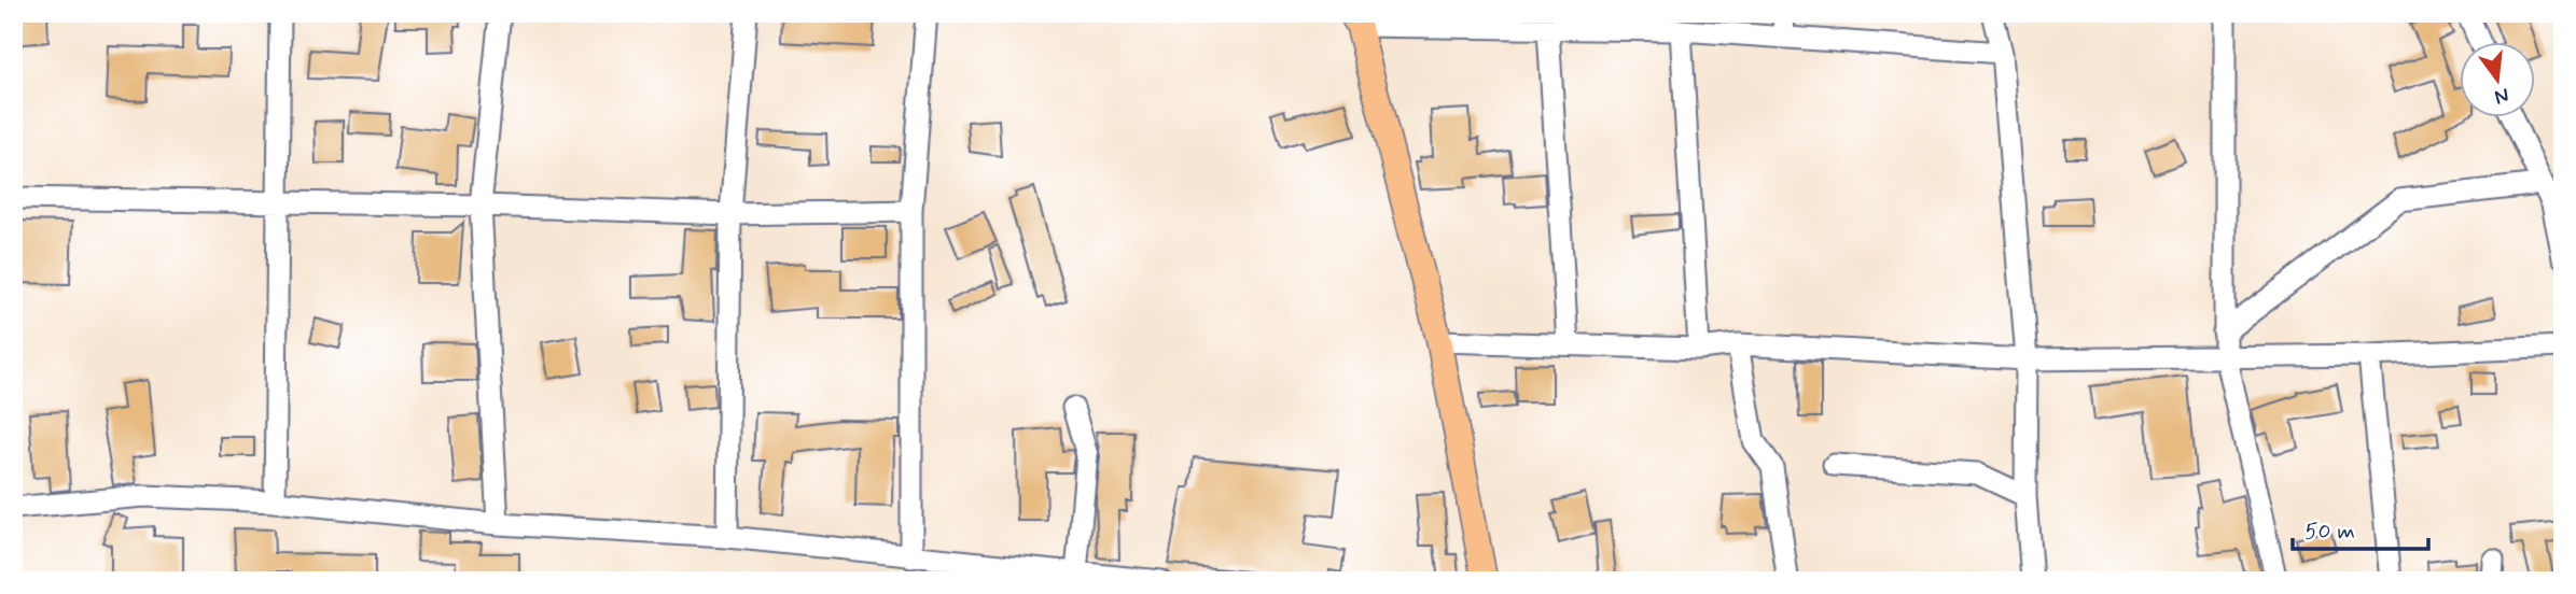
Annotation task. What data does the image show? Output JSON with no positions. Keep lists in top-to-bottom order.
{
  "scale_bar": "50 m",
  "north": "bottom"
}
